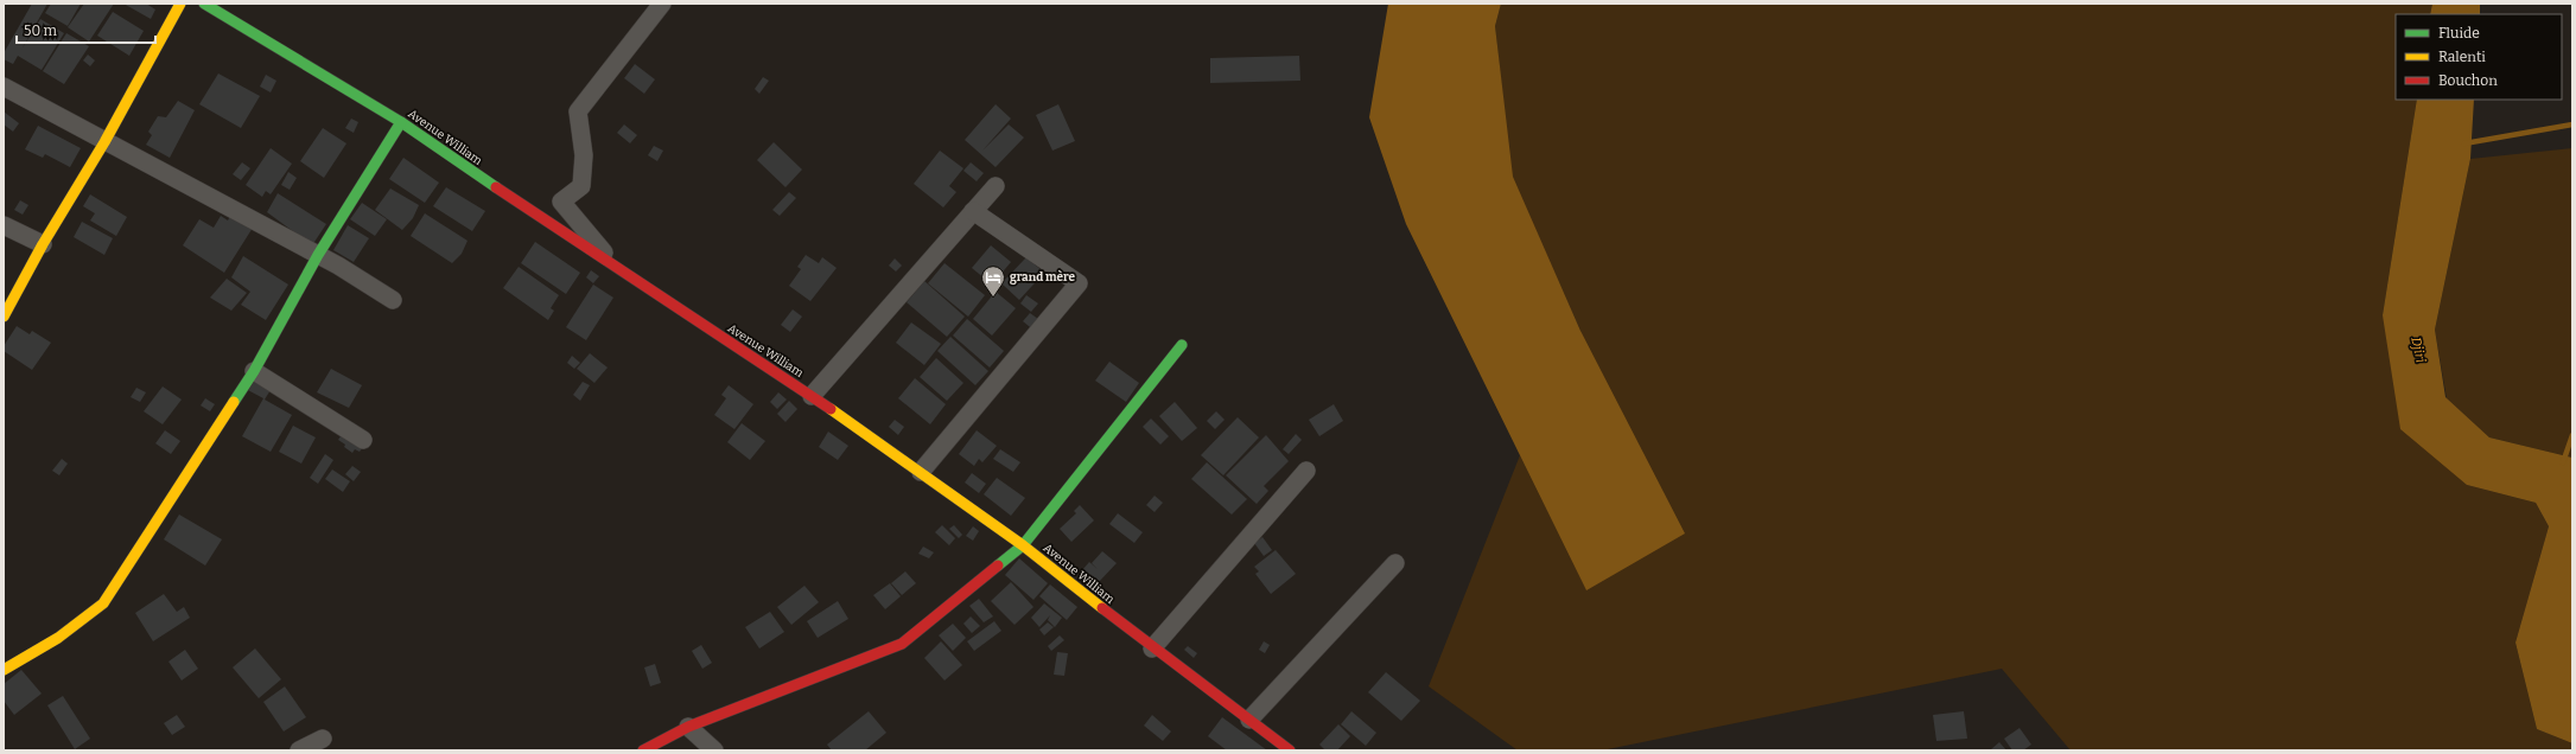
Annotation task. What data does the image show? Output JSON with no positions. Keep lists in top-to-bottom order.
{
  "streets": {
    "street": ["Avenue William"]
  },
  "water": ["Djiri"],
  "places": {
    "hotel": ["grand mère"]
  },
  "legend": ["Fluide", "Ralenti", "Bouchon"],
  "scale_bar": "50 m"
}
